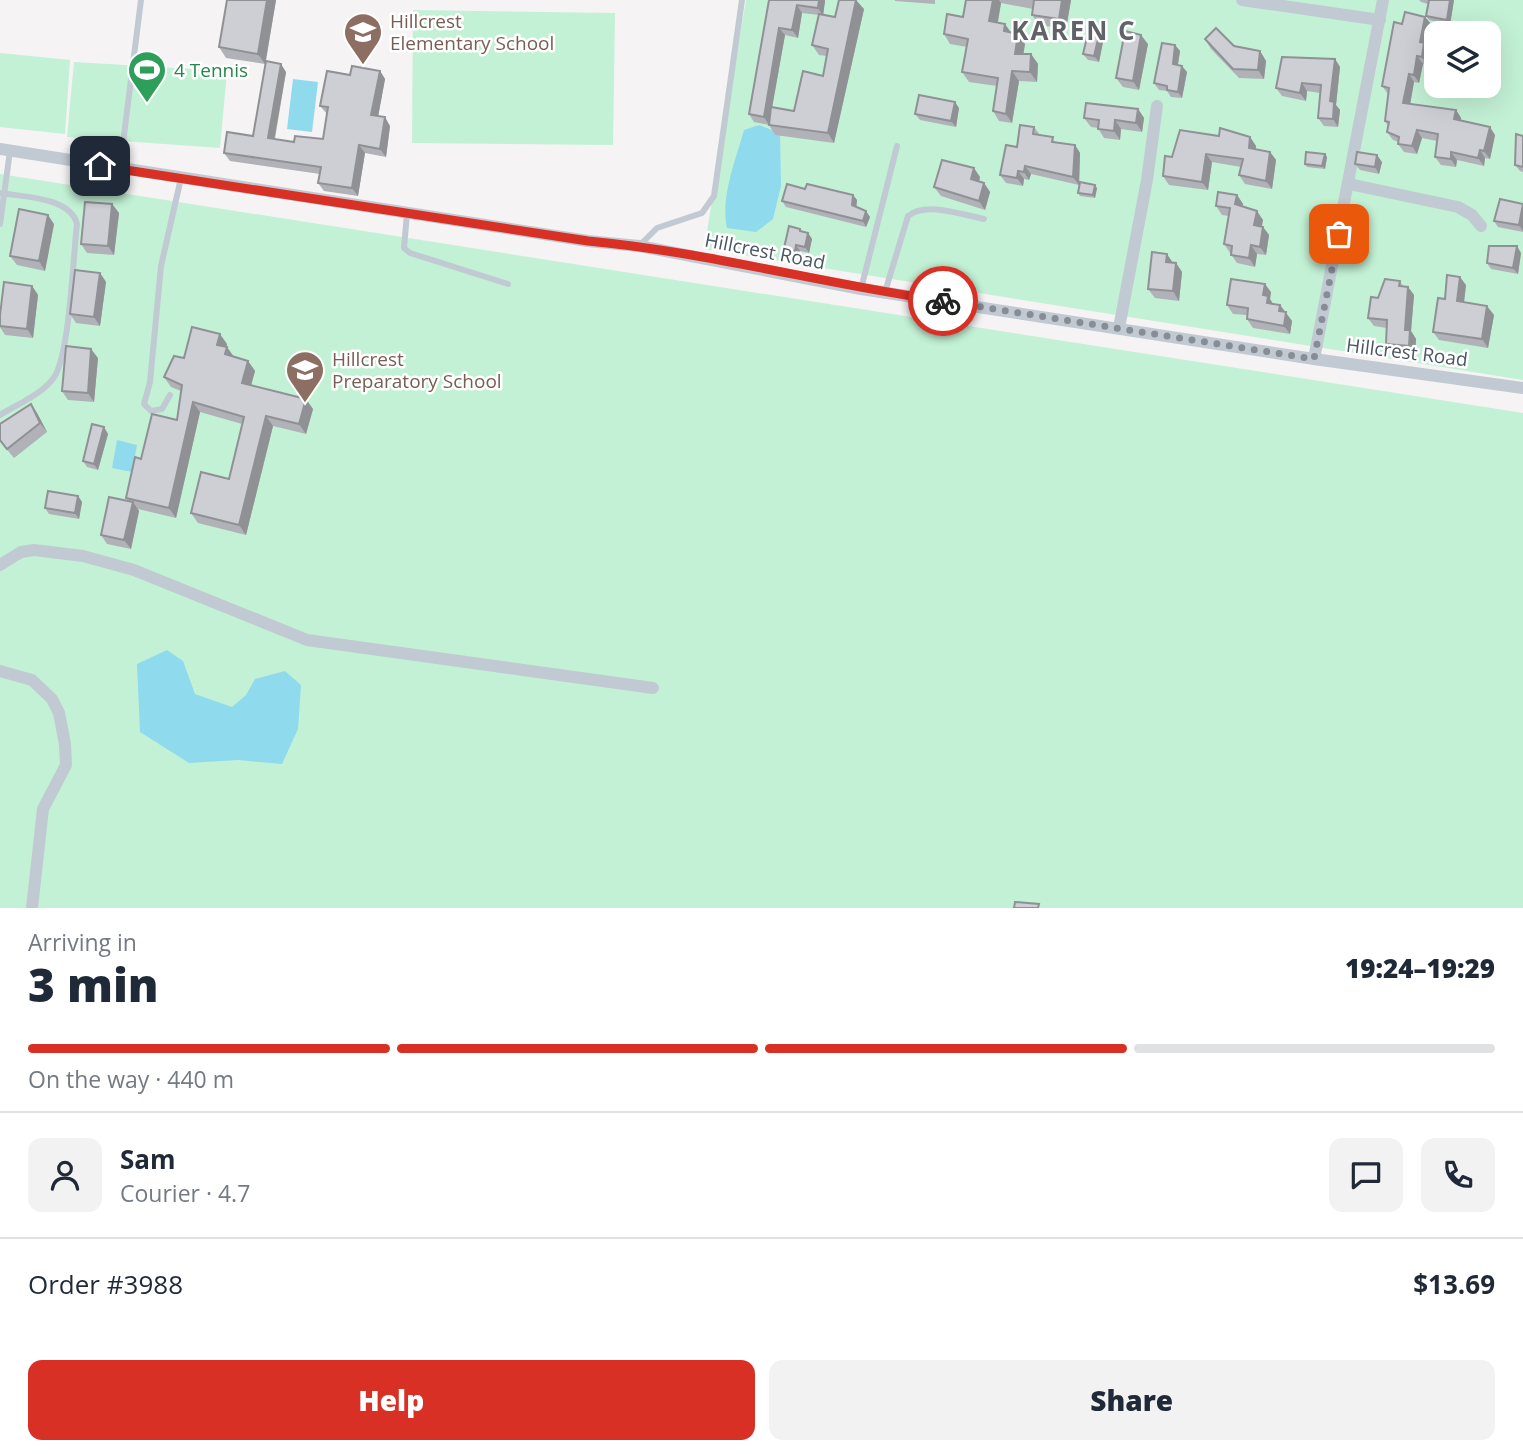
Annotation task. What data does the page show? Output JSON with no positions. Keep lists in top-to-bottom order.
{
  "streets": {
    "street": ["Hillcrest Road"]
  },
  "districts": ["KAREN C"],
  "places": {
    "school or university": ["Hillcrest Elementary School", "Hillcrest Preparatory School"],
    "sports": ["4 Tennis"]
  },
  "page": {
    "heading": ["3 min", "Arriving in", "19:24–19:29"],
    "panel": [
      "Sam",
      "Courier · 4.7",
      "Order #3988",
      "$13.69"
    ],
    "bar": "On the way · 440 m",
    "buttons": ["Help", "Share"]
  }
}
